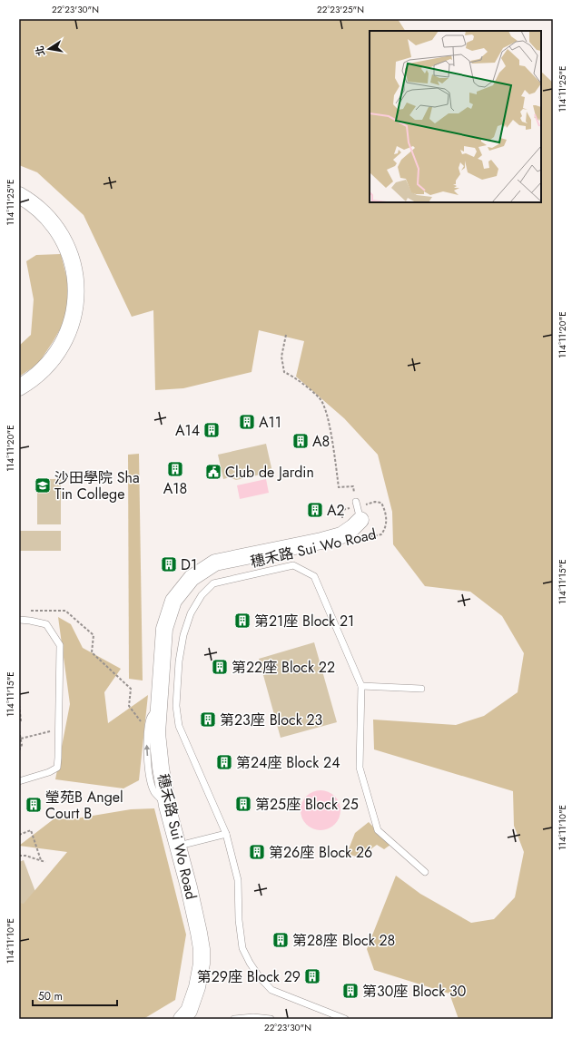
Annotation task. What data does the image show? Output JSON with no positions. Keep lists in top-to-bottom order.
{
  "streets": {
    "street": ["穗禾路 Sui Wo Road"]
  },
  "places": {
    "building": [
      "A11",
      "A14",
      "A8",
      "A18",
      "A2",
      "D1",
      "第21座 Block 21",
      "第22座 Block 22",
      "第23座 Block 23",
      "第24座 Block 24",
      "第25座 Block 25",
      "瑩苑B Angel Court B",
      "第26座 Block 26",
      "第28座 Block 28",
      "第29座 Block 29",
      "第30座 Block 30"
    ],
    "public building": ["Club de Jardin"],
    "school or university": ["沙田學院 Sha Tin College"]
  },
  "scale_bar": "50 m",
  "north": "left",
  "coordinates": [
    "22°23'30\"N",
    "22°23'25\"N",
    "114°11'25\"E",
    "114°11'20\"E",
    "114°11'15\"E",
    "114°11'10\"E"
  ]
}
